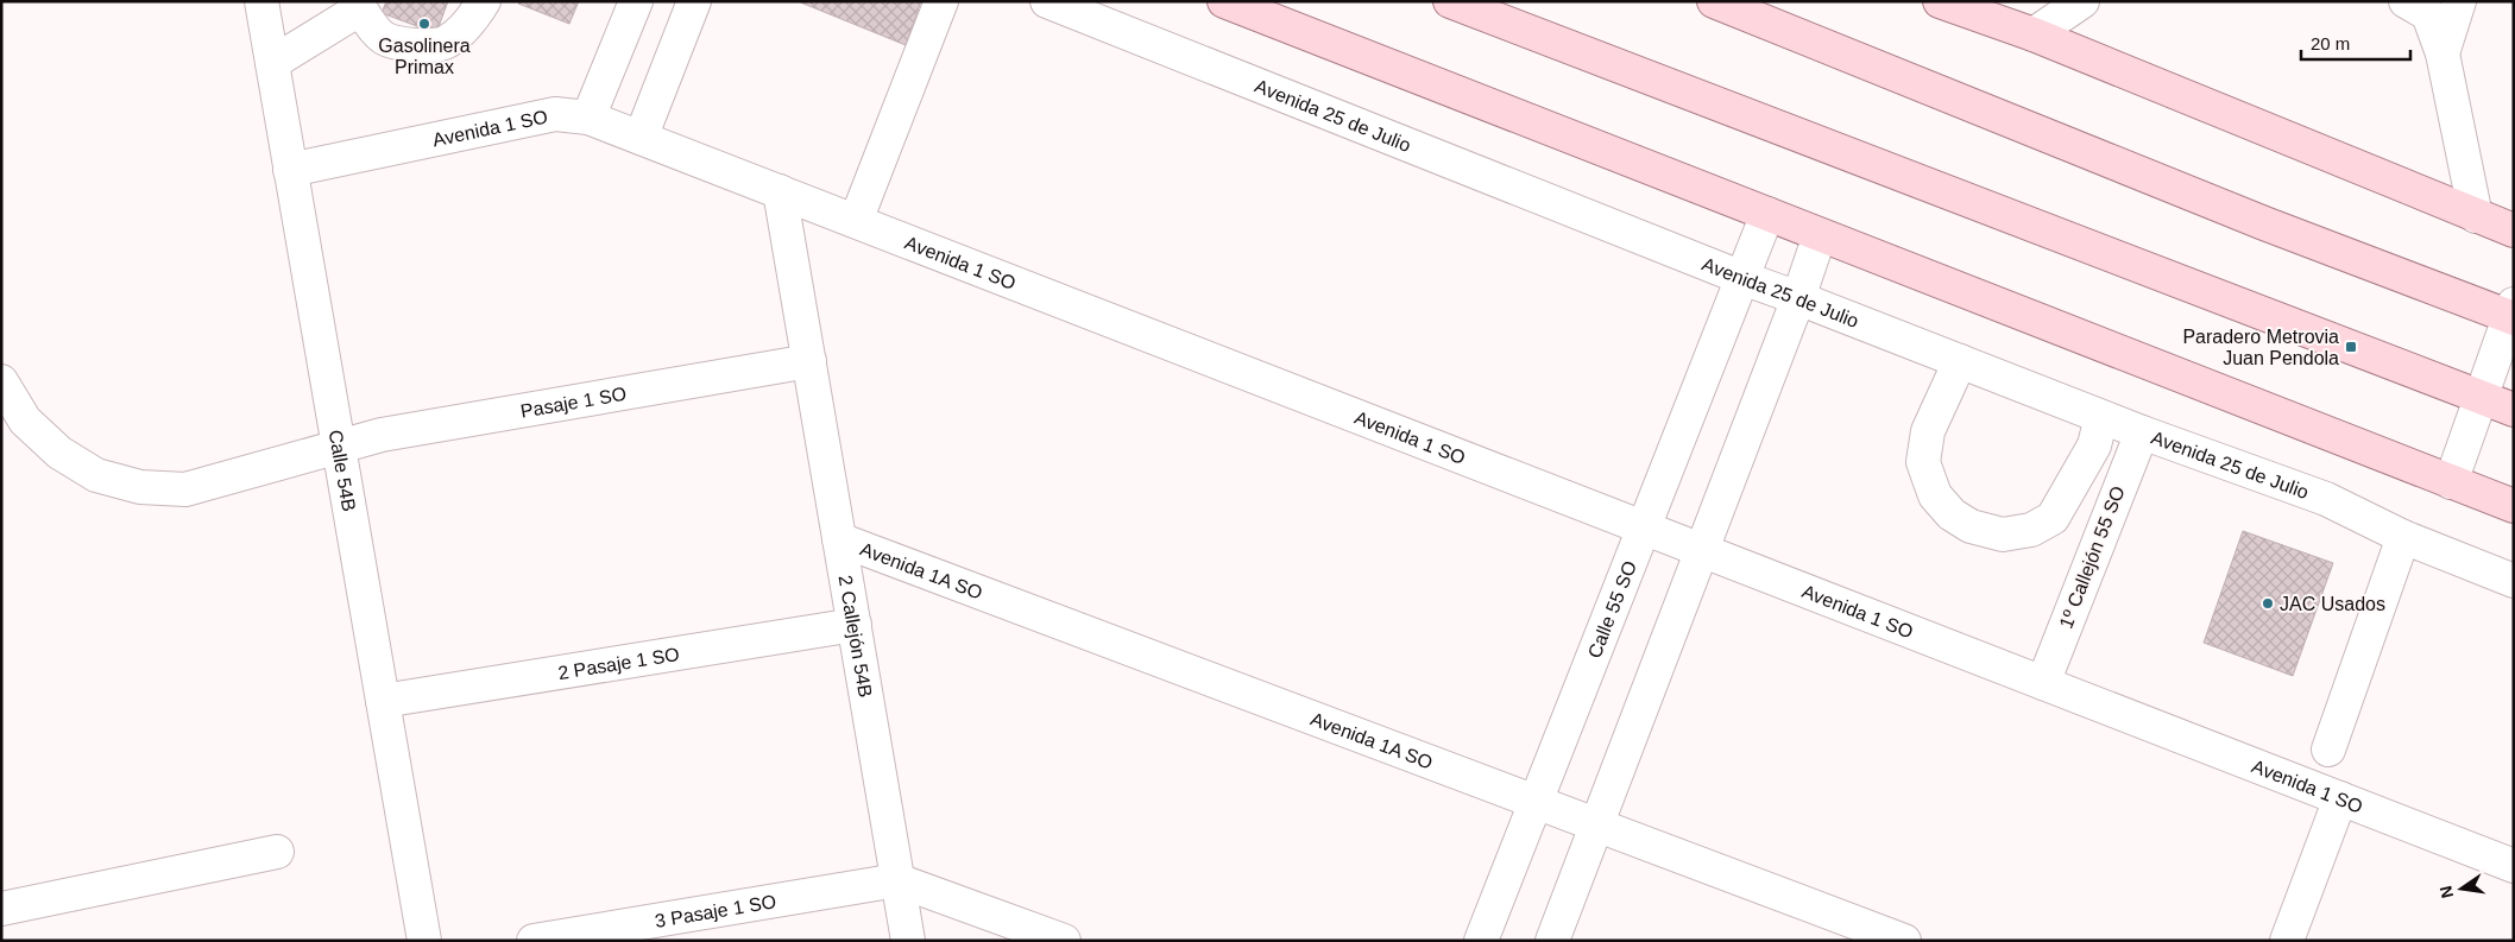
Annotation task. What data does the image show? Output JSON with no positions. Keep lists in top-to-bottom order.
{
  "streets": {
    "street": [
      "Avenida 25 de Julio",
      "Avenida 1 SO",
      "Pasaje 1 SO",
      "Calle 54B",
      "1º Callejón 55 SO",
      "Avenida 1A SO",
      "Calle 55 SO",
      "2 Callejón 54B",
      "2 Pasaje 1 SO",
      "3 Pasaje 1 SO"
    ]
  },
  "crossings": [
    ["Avenida 25 de Julio", "1º Callejón 55 SO"],
    ["Avenida 25 de Julio", "Calle 55 SO"],
    ["Avenida 1 SO", "Calle 54B"],
    ["Avenida 1 SO", "1º Callejón 55 SO"],
    ["Avenida 1 SO", "Calle 55 SO"],
    ["Avenida 1 SO", "2 Callejón 54B"],
    ["Pasaje 1 SO", "Calle 54B"],
    ["Pasaje 1 SO", "2 Callejón 54B"],
    ["Calle 54B", "2 Pasaje 1 SO"],
    ["Avenida 1A SO", "Calle 55 SO"],
    ["Avenida 1A SO", "2 Callejón 54B"],
    ["2 Callejón 54B", "2 Pasaje 1 SO"],
    ["2 Callejón 54B", "3 Pasaje 1 SO"]
  ],
  "places": {
    "other": ["Gasolinera Primax", "JAC Usados"],
    "transit": ["Paradero Metrovia Juan Pendola"]
  },
  "scale_bar": "20 m",
  "north": "left"
}
